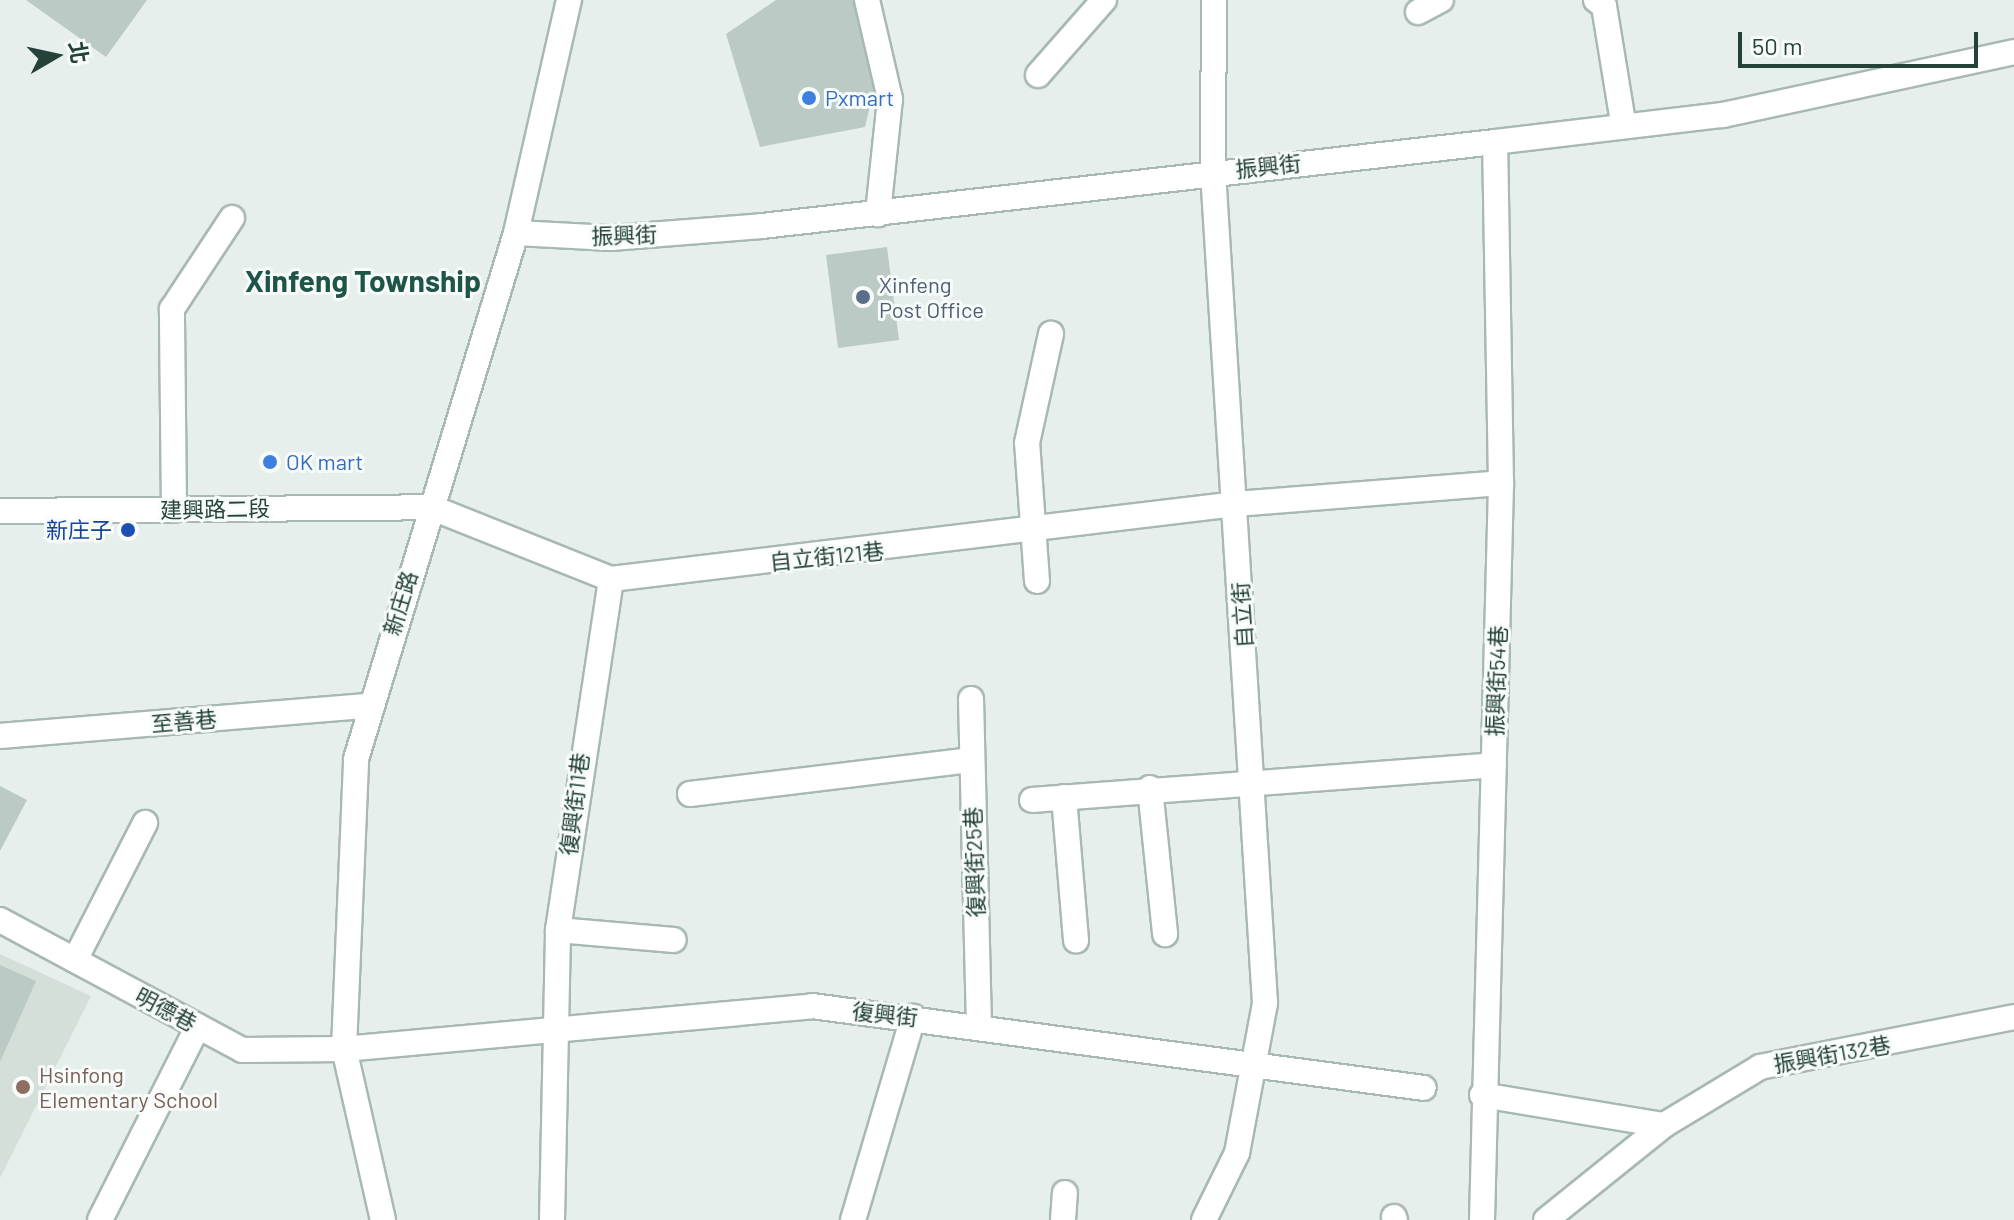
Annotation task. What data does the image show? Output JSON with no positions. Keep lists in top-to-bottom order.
{
  "streets": {
    "street": [
      "振興街",
      "建興路二段",
      "自立街121巷",
      "新庄路",
      "自立街",
      "振興街54巷",
      "至善巷",
      "復興街11巷",
      "復興街25巷",
      "明德巷",
      "復興街",
      "振興街132巷"
    ]
  },
  "crossings": [
    ["振興街", "新庄路"],
    ["振興街", "自立街"],
    ["振興街", "振興街54巷"],
    ["建興路二段", "自立街121巷"],
    ["建興路二段", "新庄路"],
    ["自立街121巷", "新庄路"],
    ["自立街121巷", "自立街"],
    ["自立街121巷", "振興街54巷"],
    ["自立街121巷", "復興街11巷"],
    ["新庄路", "至善巷"],
    ["新庄路", "明德巷"],
    ["新庄路", "復興街"],
    ["自立街", "復興街"],
    ["復興街11巷", "復興街"],
    ["復興街25巷", "復興街"],
    ["明德巷", "復興街"]
  ],
  "districts": ["Xinfeng Township"],
  "places": [
    "Pxmart",
    "Xinfeng Post Office",
    "OK mart",
    "新庄子",
    "Hsinfong Elementary School"
  ],
  "scale_bar": "50 m",
  "north": "right"
}
